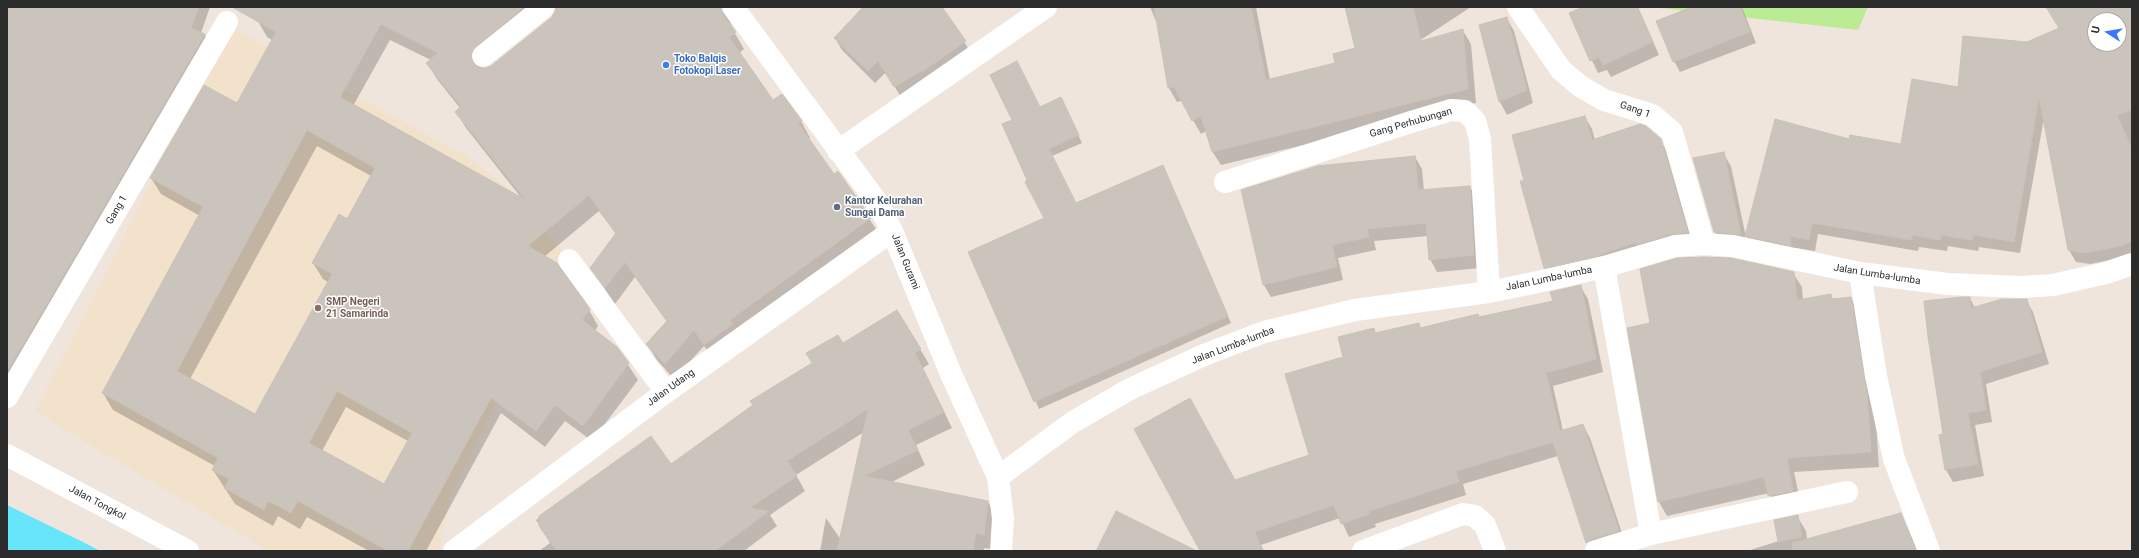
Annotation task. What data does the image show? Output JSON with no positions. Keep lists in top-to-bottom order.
{
  "streets": {
    "street": [
      "Gang 1",
      "Gang Perhubungan",
      "Jalan Gurami",
      "Jalan Lumba-lumba",
      "Jalan Udang",
      "Jalan Tongkol"
    ]
  },
  "crossings": [
    ["Gang 1", "Jalan Lumba-lumba"],
    ["Gang Perhubungan", "Jalan Lumba-lumba"],
    ["Jalan Gurami", "Jalan Lumba-lumba"],
    ["Jalan Gurami", "Jalan Udang"]
  ],
  "places": ["Toko Balqis Fotokopi Laser", "Kantor Kelurahan Sungai Dama", "SMP Negeri 21 Samarinda"],
  "north": "left"
}
